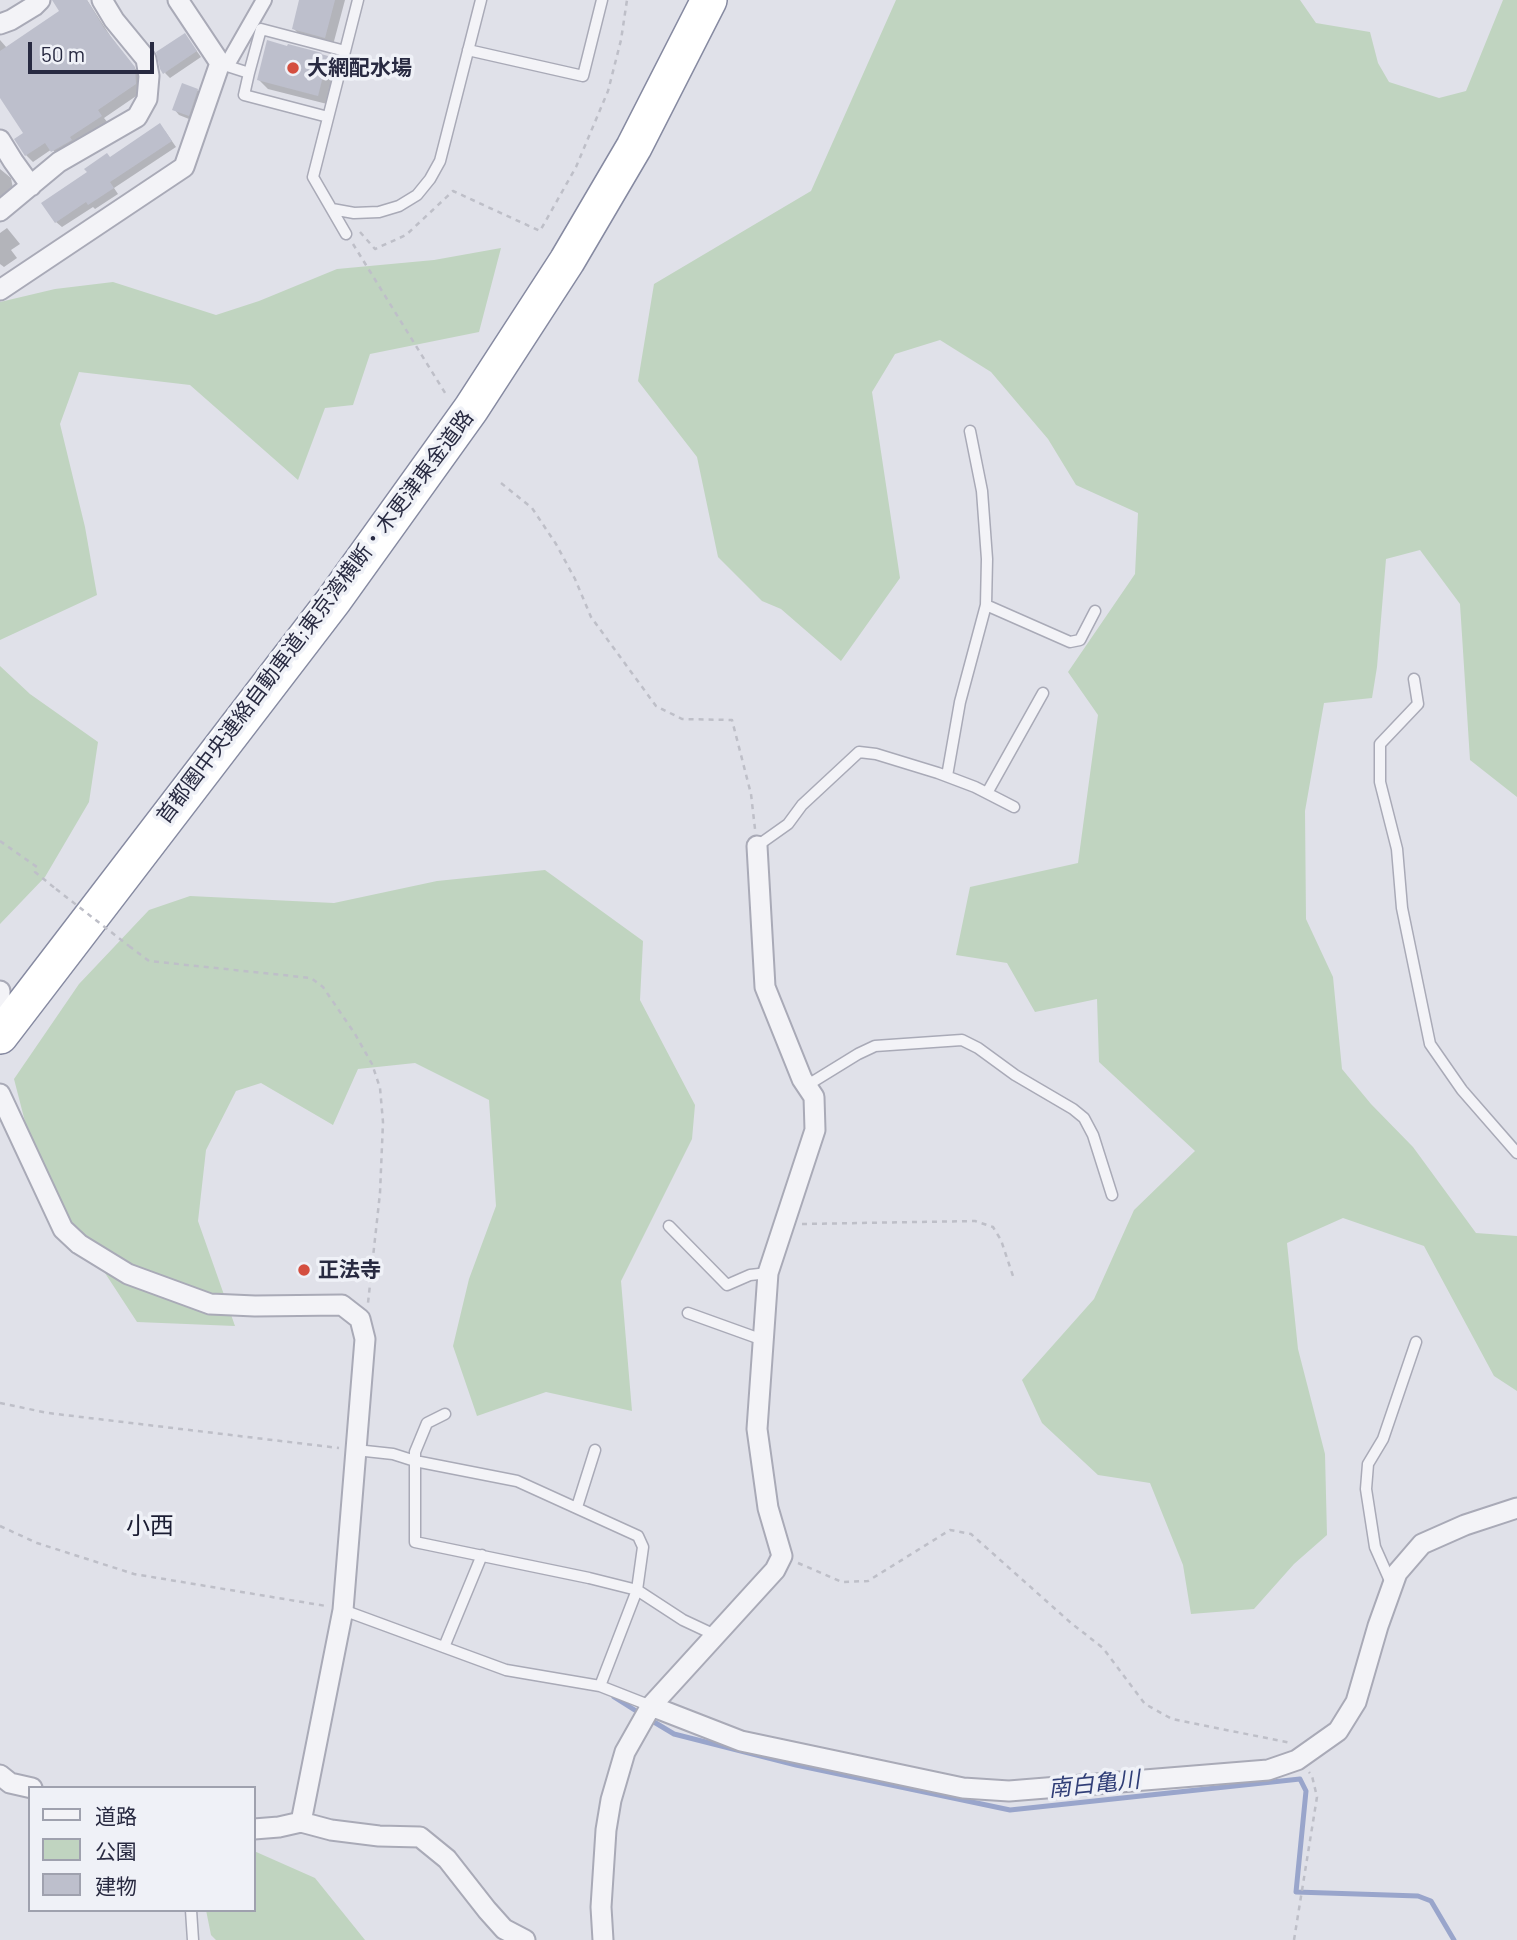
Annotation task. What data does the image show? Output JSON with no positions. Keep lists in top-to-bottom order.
{
  "streets": {
    "highway": ["首都圏中央連絡自動車道;東京湾横断・木更津東金道路"]
  },
  "districts": ["小西"],
  "water": ["南白亀川"],
  "places": ["大網配水場", "正法寺"],
  "legend": ["道路", "公園", "建物"],
  "scale_bar": "50 m"
}
